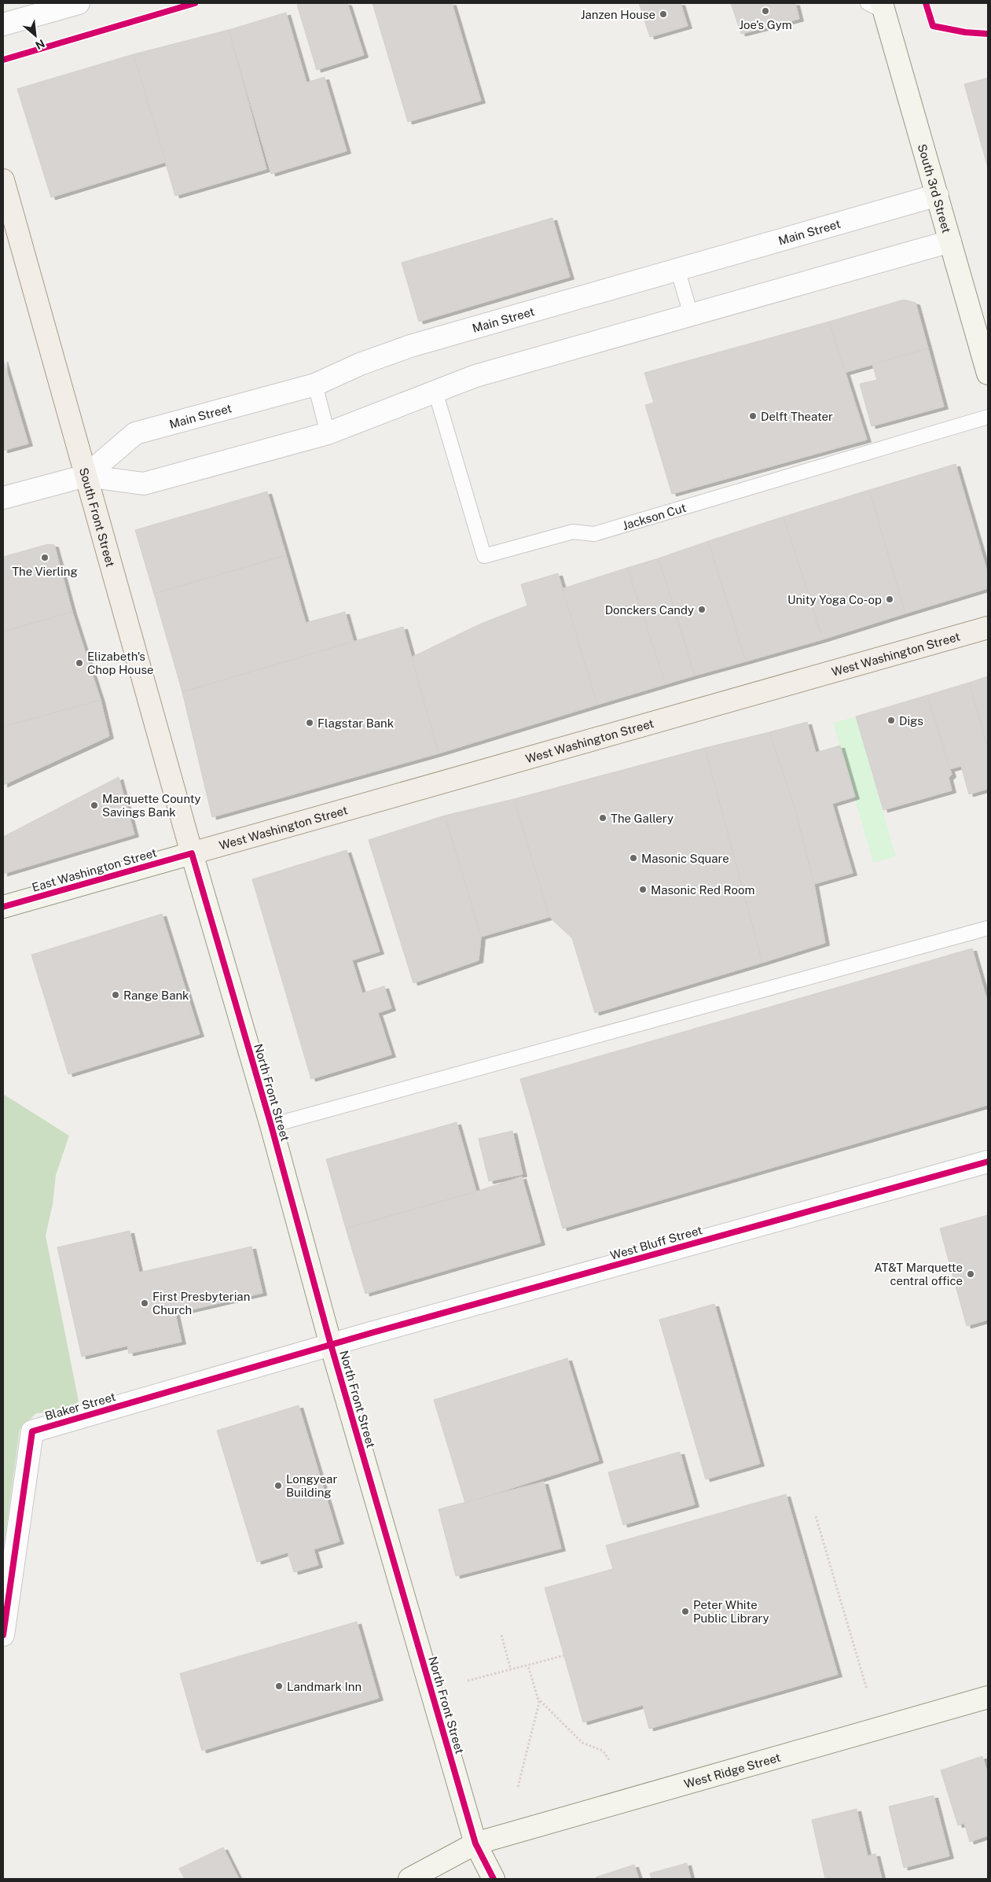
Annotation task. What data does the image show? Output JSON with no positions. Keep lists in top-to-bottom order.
{
  "streets": {
    "main road": ["South Front Street", "West Washington Street"],
    "street": [
      "South 3rd Street",
      "Main Street",
      "East Washington Street",
      "North Front Street",
      "West Bluff Street",
      "Blaker Street",
      "West Ridge Street"
    ],
    "lane": ["Jackson Cut"]
  },
  "crossings": [
    ["South 3rd Street", "Main Street"],
    ["Main Street", "Jackson Cut"],
    ["Main Street", "South Front Street"],
    ["South Front Street", "West Washington Street"],
    ["South Front Street", "East Washington Street"],
    ["South Front Street", "North Front Street"],
    ["West Washington Street", "East Washington Street"],
    ["West Washington Street", "North Front Street"],
    ["East Washington Street", "North Front Street"],
    ["North Front Street", "West Bluff Street"],
    ["North Front Street", "Blaker Street"],
    ["North Front Street", "West Ridge Street"],
    ["West Bluff Street", "Blaker Street"]
  ],
  "places": [
    "Joe's Gym",
    "Janzen House",
    "Delft Theater",
    "The Vierling",
    "Unity Yoga Co-op",
    "Donckers Candy",
    "Elizabeth's Chop House",
    "Digs",
    "Flagstar Bank",
    "Marquette County Savings Bank",
    "The Gallery",
    "Masonic Square",
    "Masonic Red Room",
    "Range Bank",
    "AT&T Marquette central office",
    "First Presbyterian Church",
    "Longyear Building",
    "Peter White Public Library",
    "Landmark Inn"
  ],
  "north": "bottom right"
}
